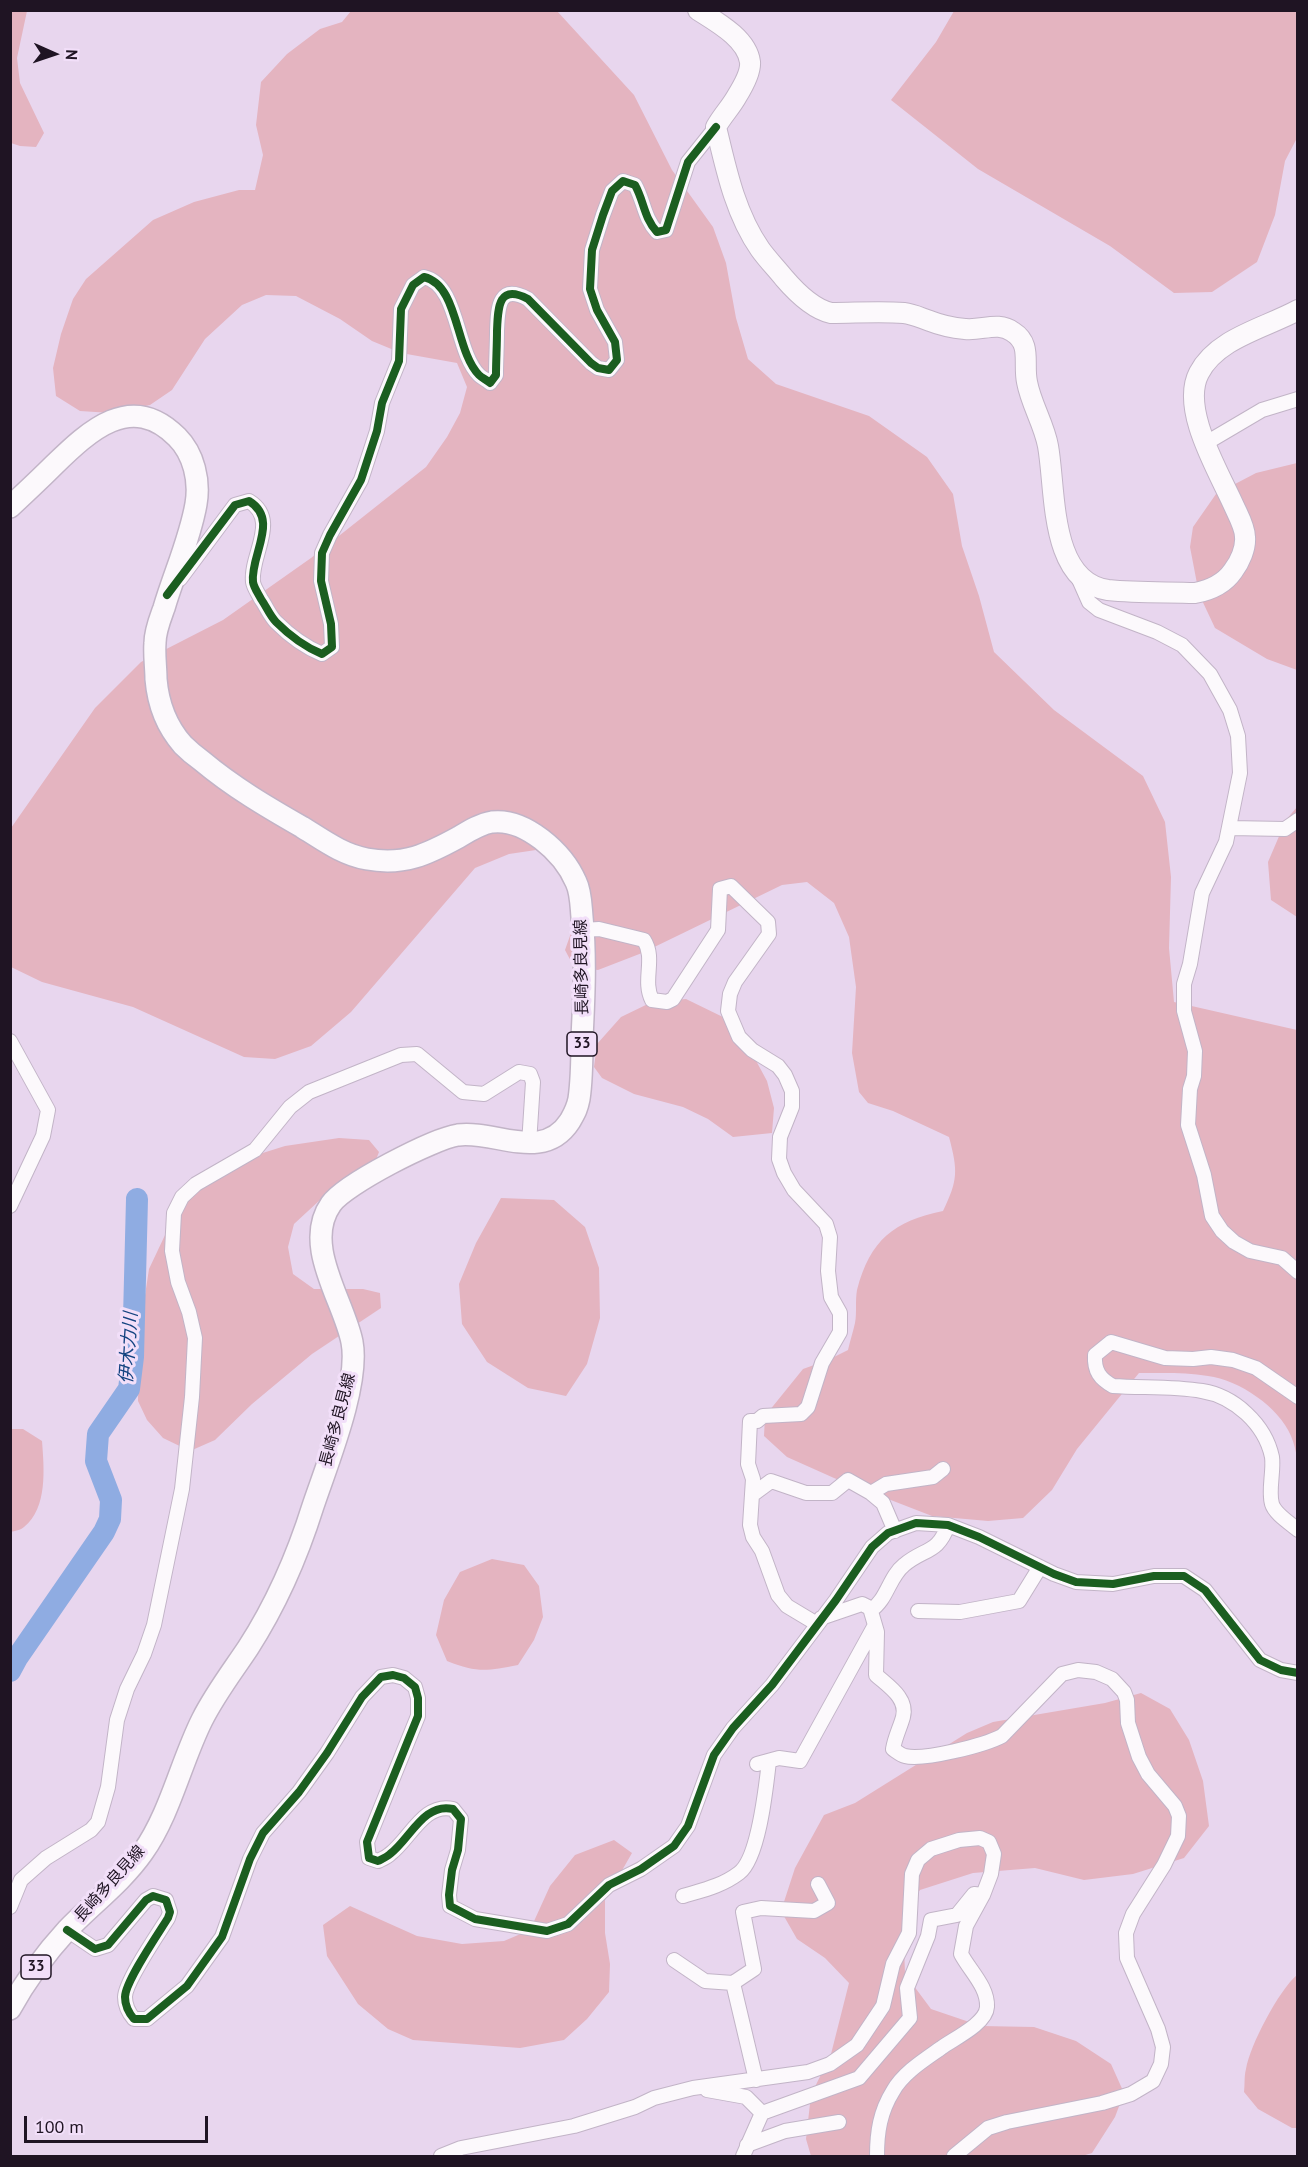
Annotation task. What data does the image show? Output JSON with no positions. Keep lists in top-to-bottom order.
{
  "streets": {
    "main road": ["長崎多良見線", "33"]
  },
  "water": ["伊木力川"],
  "scale_bar": "100 m",
  "north": "right"
}
